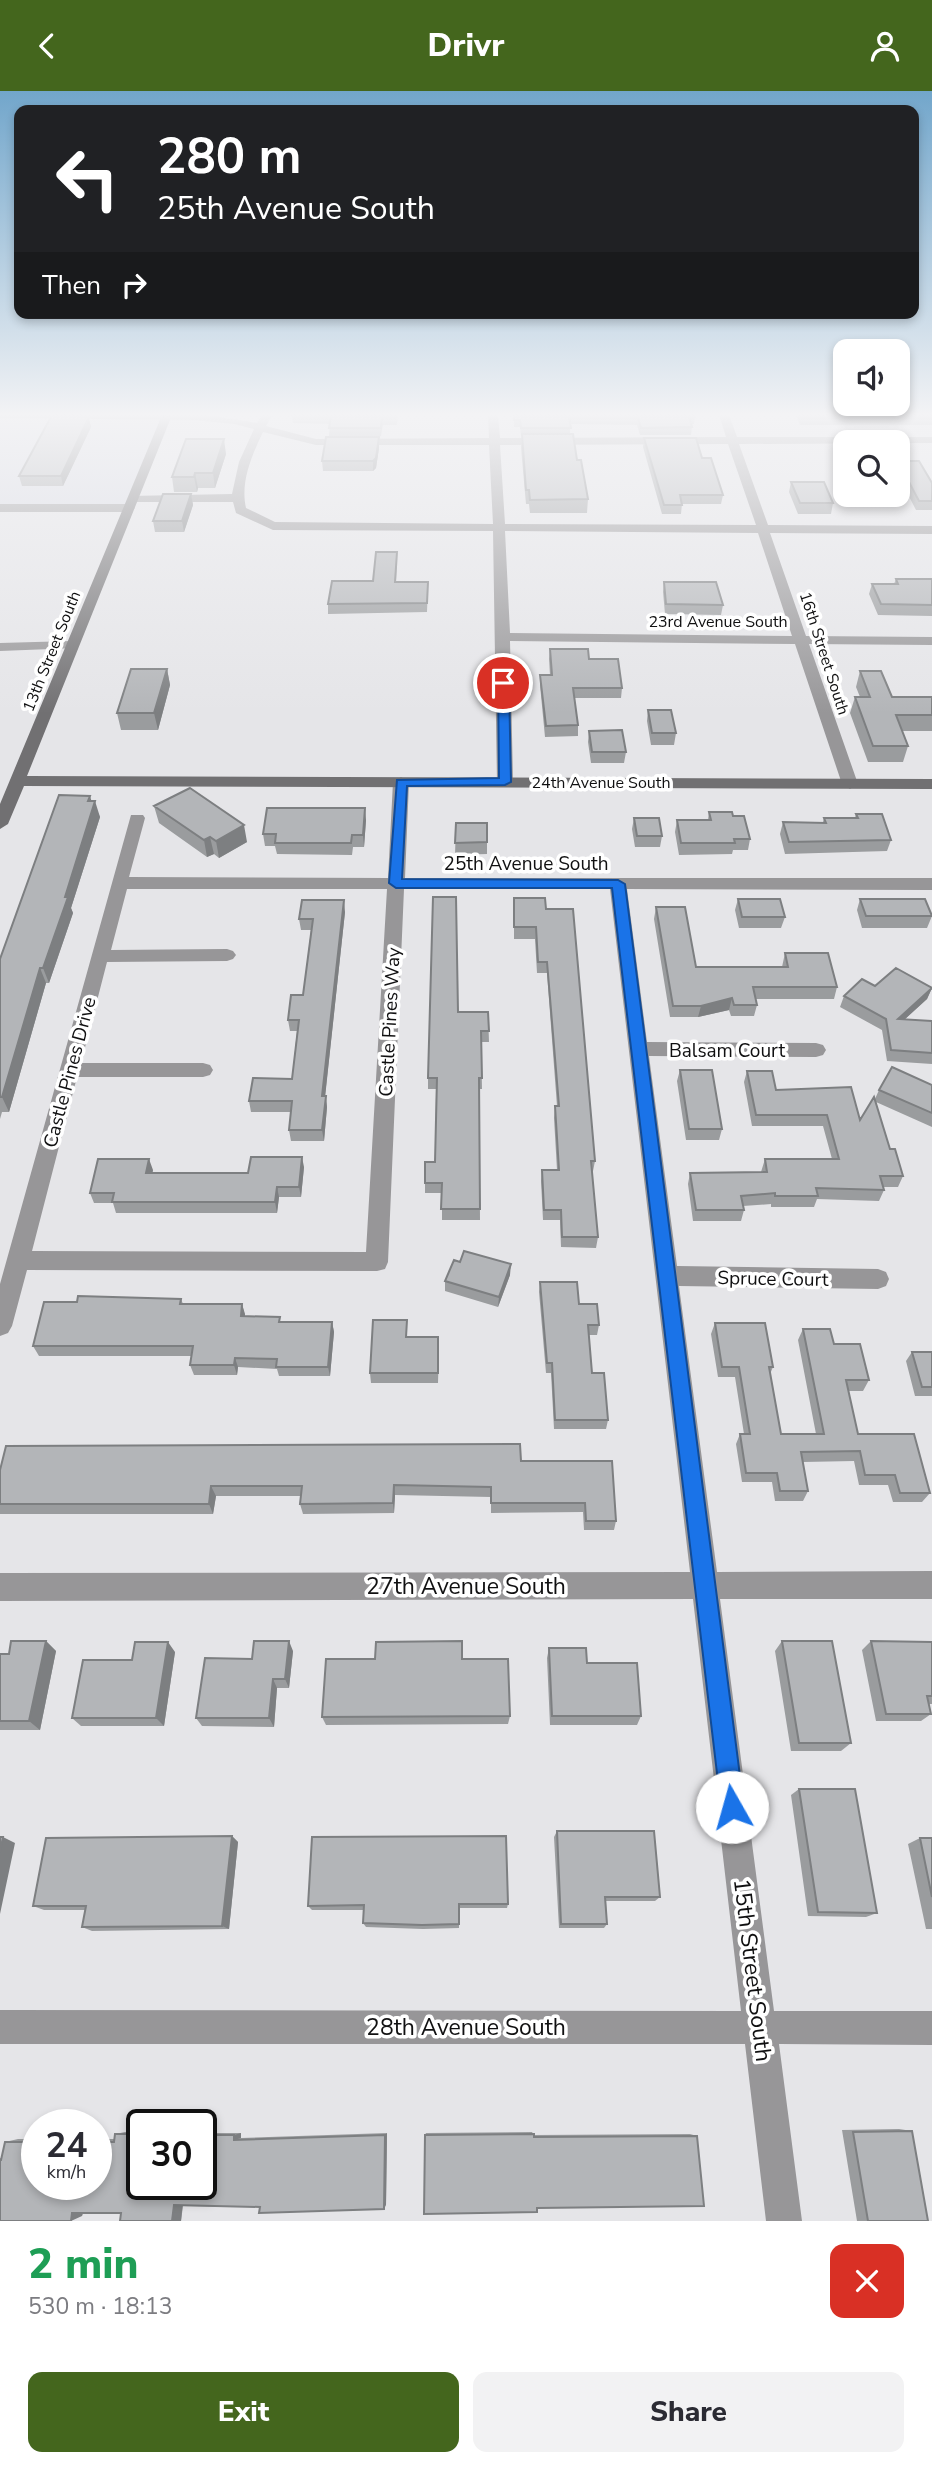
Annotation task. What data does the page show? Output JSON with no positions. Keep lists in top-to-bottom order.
{
  "streets": {
    "street": [
      "23rd Avenue South",
      "13th Street South",
      "16th Street South",
      "24th Avenue South",
      "25th Avenue South",
      "Castle Pines Way",
      "Balsam Court",
      "Castle Pines Drive",
      "Spruce Court",
      "27th Avenue South",
      "15th Street South",
      "28th Avenue South"
    ]
  },
  "crossings": [
    ["23rd Avenue South", "16th Street South"],
    ["13th Street South", "24th Avenue South"],
    ["16th Street South", "24th Avenue South"],
    ["24th Avenue South", "Castle Pines Way"],
    ["25th Avenue South", "Castle Pines Way"],
    ["25th Avenue South", "Castle Pines Drive"],
    ["25th Avenue South", "15th Street South"],
    ["Castle Pines Way", "Castle Pines Drive"],
    ["Balsam Court", "15th Street South"],
    ["Spruce Court", "15th Street South"],
    ["27th Avenue South", "15th Street South"],
    ["15th Street South", "28th Avenue South"]
  ],
  "page": {
    "header": "Drivr",
    "turn": ["280 m", "25th Avenue South"],
    "then": "Then",
    "speed": "24 km/h",
    "limit": "30",
    "heading": ["2 min", "530 m · 18:13"],
    "buttons": ["Exit", "Share"]
  }
}
